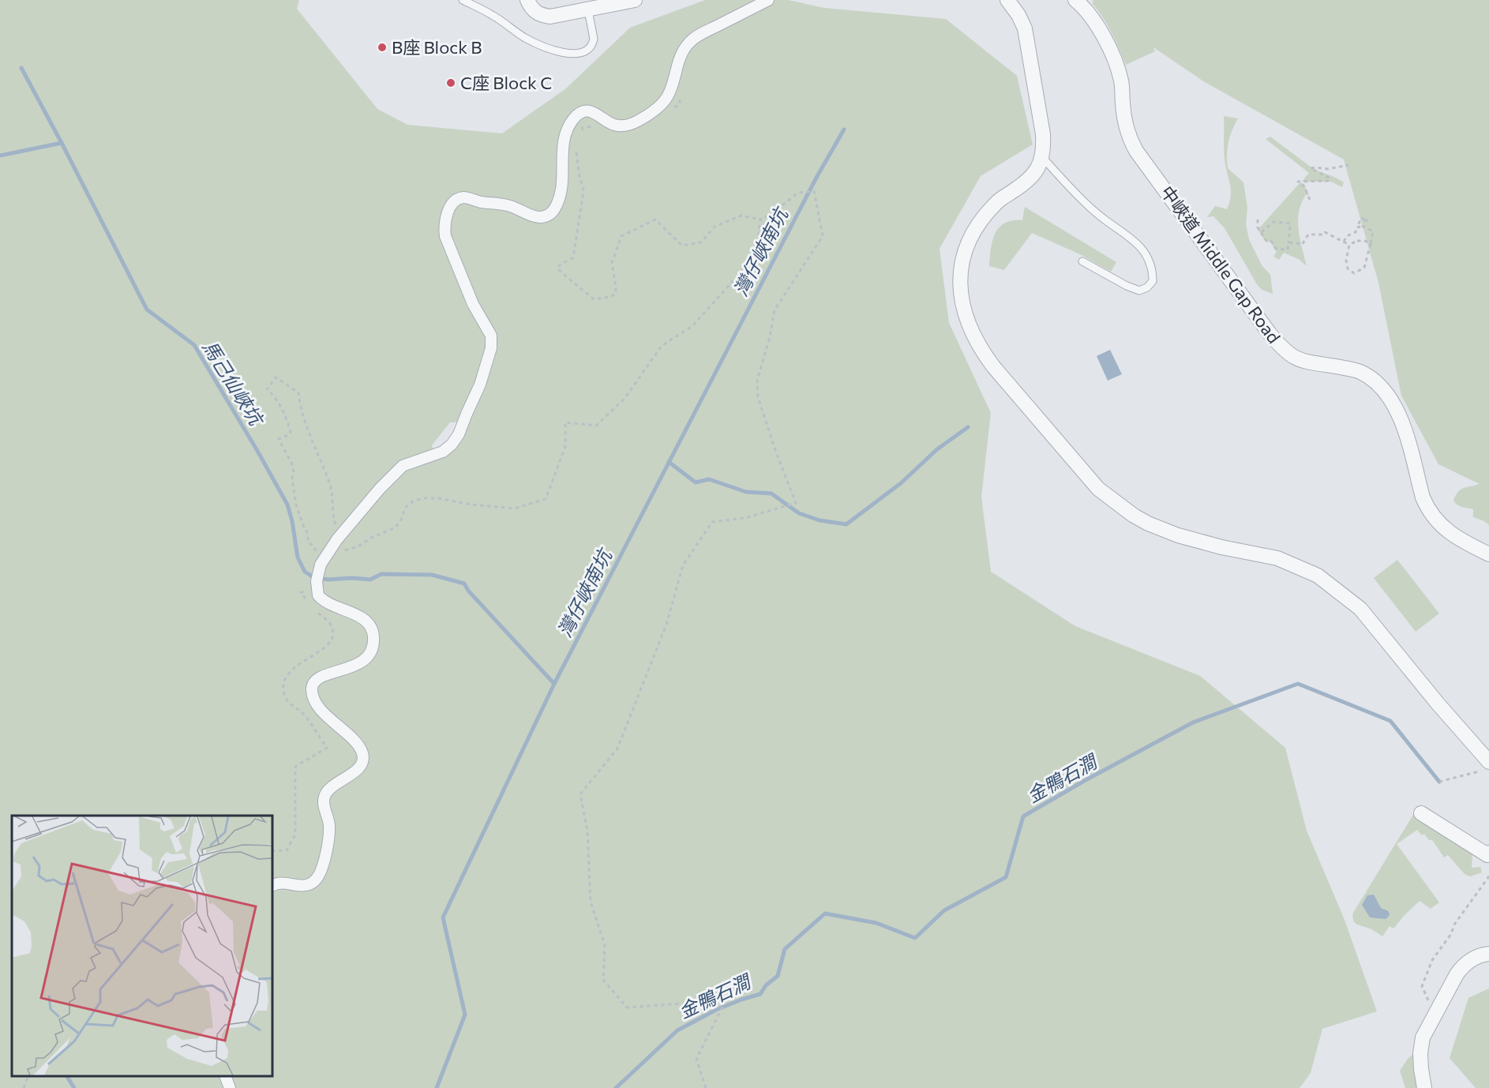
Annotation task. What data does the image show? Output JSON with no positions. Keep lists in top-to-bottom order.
{
  "streets": {
    "street": ["中峽道 Middle Gap Road"]
  },
  "water": ["灣仔峽南坑", "馬己仙峽坑", "金鴨石澗"],
  "places": ["B座 Block B", "C座 Block C"]
}
